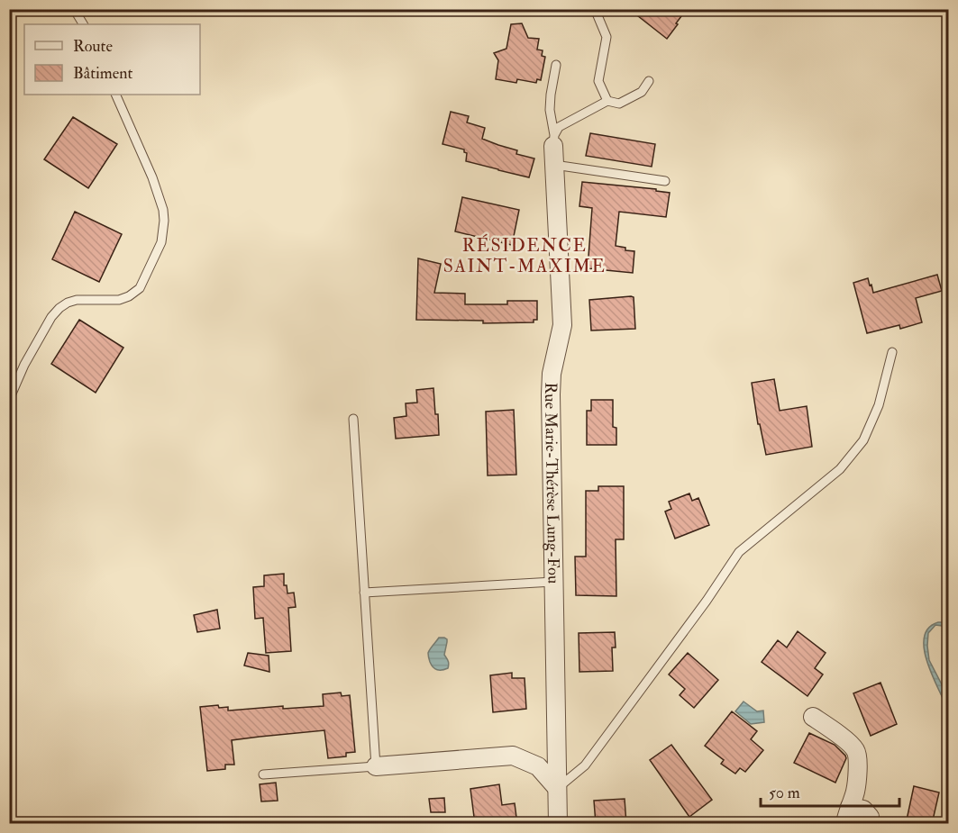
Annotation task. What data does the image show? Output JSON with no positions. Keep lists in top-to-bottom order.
{
  "streets": {
    "street": ["Rue Marie-Thérèse Lung-Fou"]
  },
  "districts": ["RÉSIDENCE SAINT-MAXIME"],
  "legend": ["Route", "Bâtiment"],
  "scale_bar": "50 m"
}
